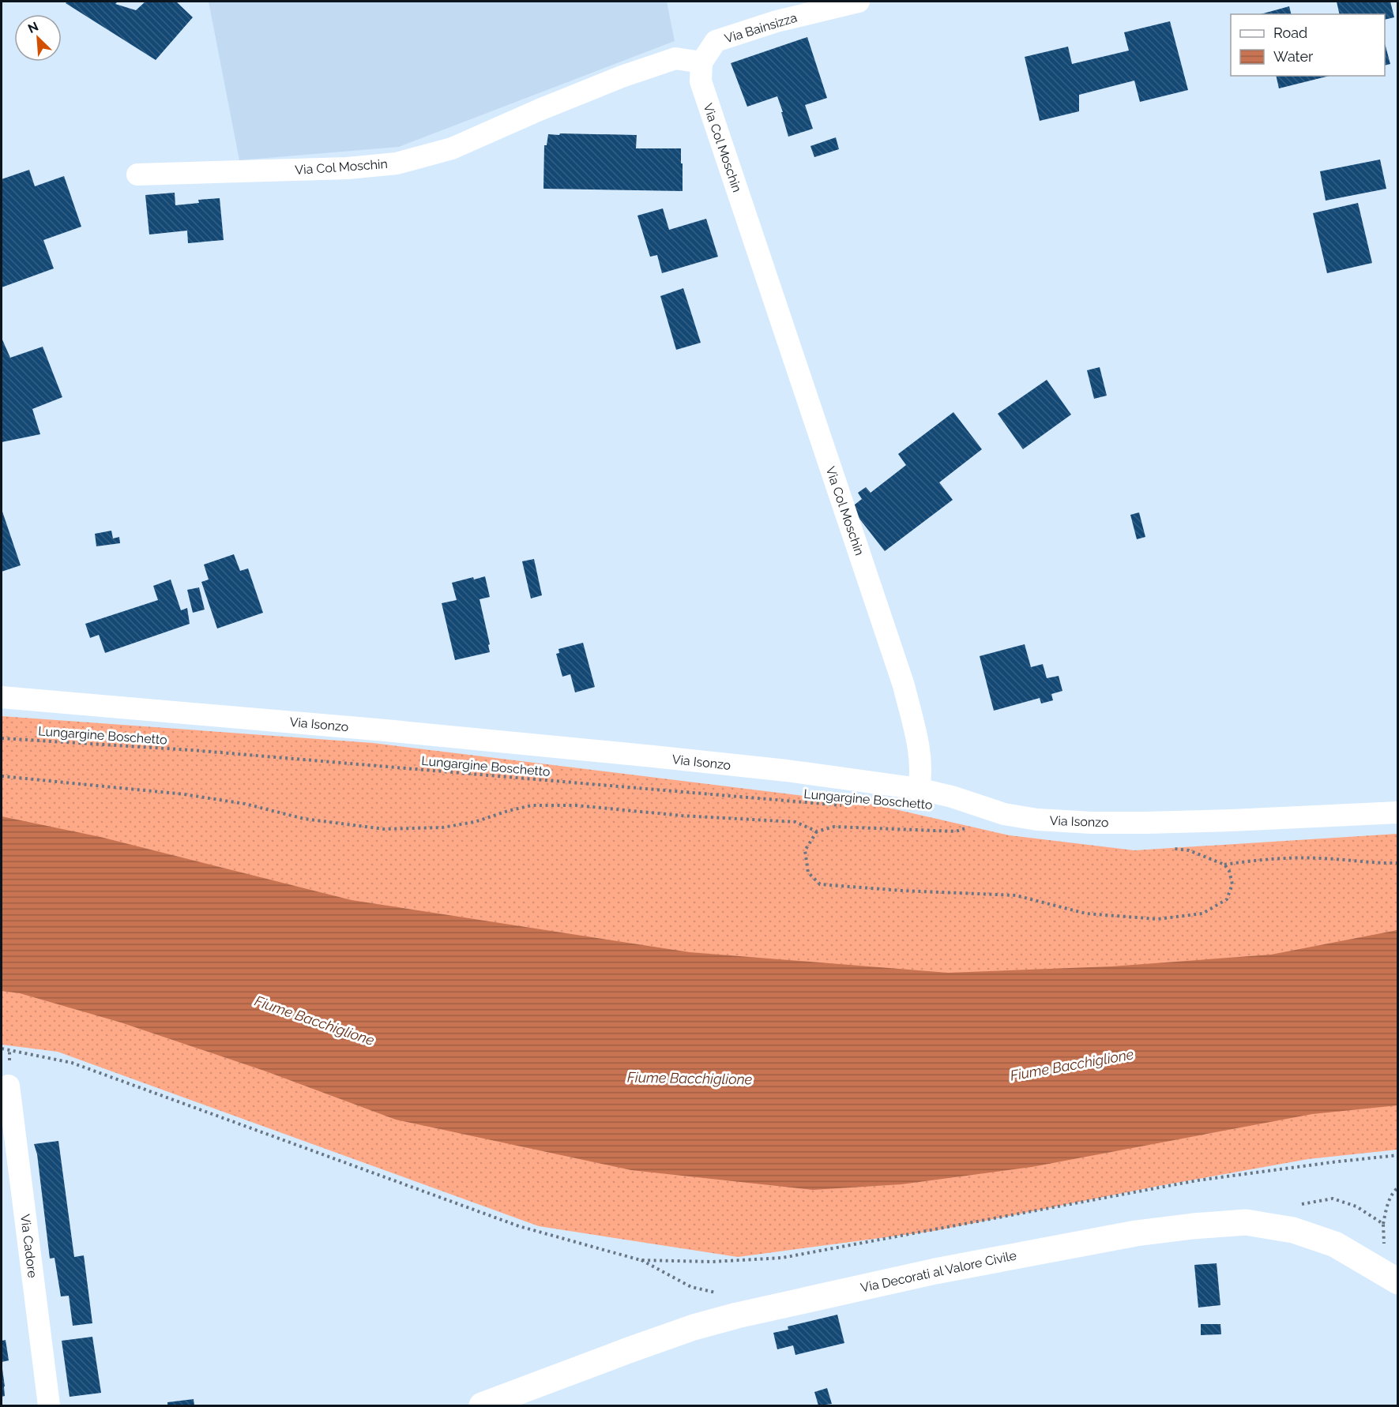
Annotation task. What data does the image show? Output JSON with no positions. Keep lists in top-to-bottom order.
{
  "streets": {
    "street": [
      "Via Bainsizza",
      "Via Col Moschin",
      "Via Isonzo",
      "Via Cadore",
      "Via Decorati al Valore Civile"
    ],
    "path": ["Lungargine Boschetto"]
  },
  "crossings": [
    ["Via Bainsizza", "Via Col Moschin"],
    ["Via Col Moschin", "Via Isonzo"]
  ],
  "water": ["Fiume Bacchiglione"],
  "legend": ["Road", "Water"],
  "north": "top left"
}
